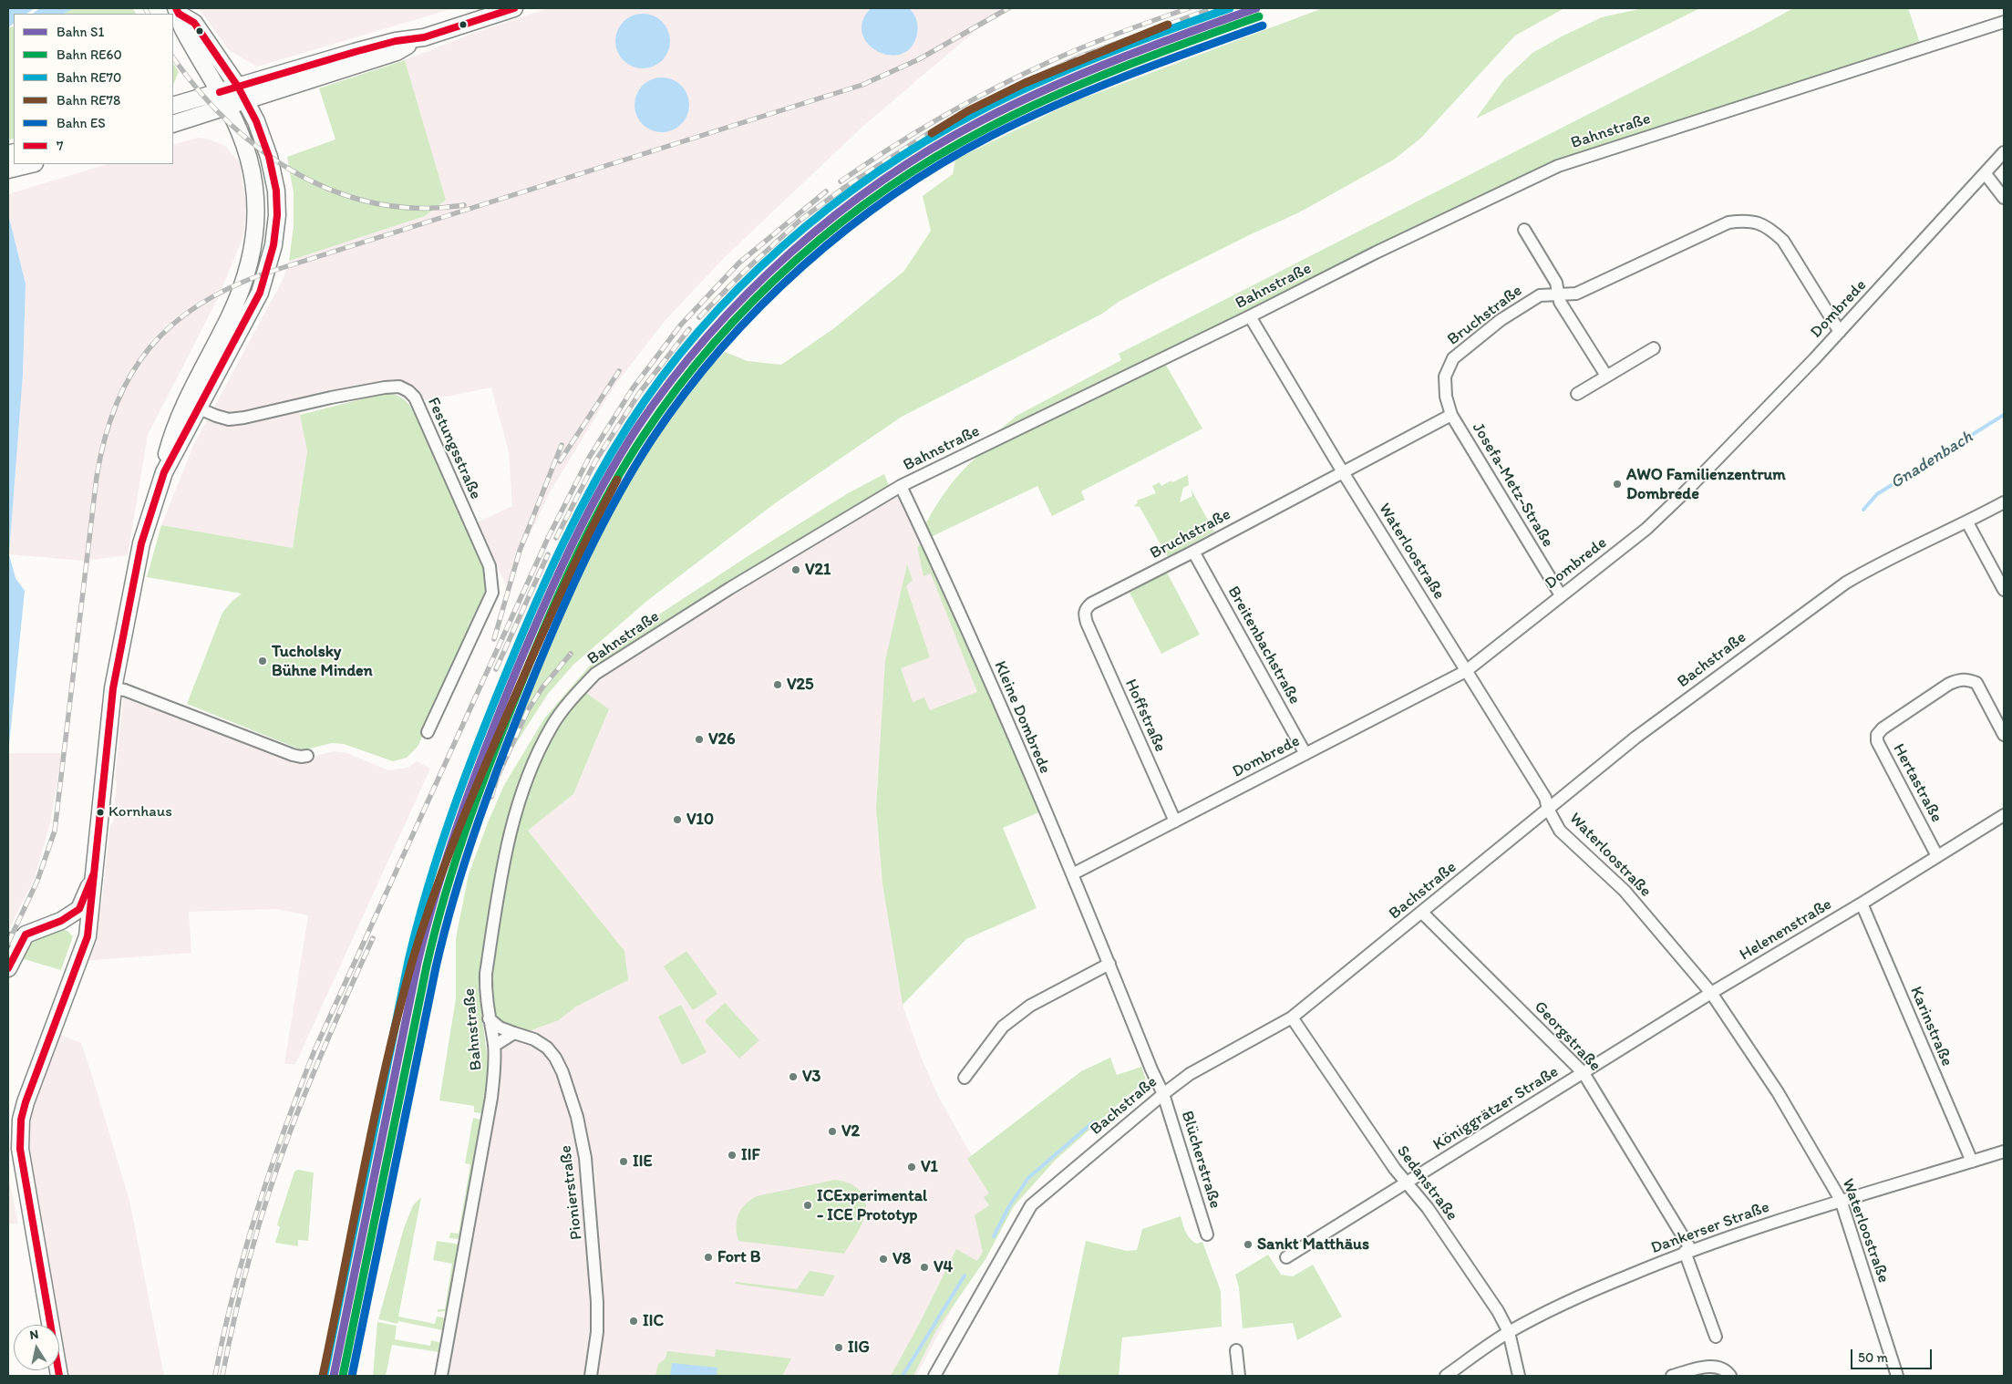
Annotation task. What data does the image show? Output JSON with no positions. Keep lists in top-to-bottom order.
{
  "streets": {
    "street": [
      "Bahnstraße",
      "Dombrede",
      "Bruchstraße",
      "Festungsstraße",
      "Josefa-Metz-Straße",
      "Waterloostraße",
      "Breitenbachstraße",
      "Bachstraße",
      "Hoffstraße",
      "Kleine Dombrede",
      "Hertastraße",
      "Helenenstraße",
      "Karinstraße",
      "Georgstraße",
      "Königgrätzer Straße",
      "Blücherstraße",
      "Sedanstraße",
      "Pionierstraße",
      "Dankerser Straße"
    ]
  },
  "crossings": [
    ["Bahnstraße", "Waterloostraße"],
    ["Bahnstraße", "Kleine Dombrede"],
    ["Bahnstraße", "Pionierstraße"],
    ["Dombrede", "Bruchstraße"],
    ["Dombrede", "Josefa-Metz-Straße"],
    ["Dombrede", "Waterloostraße"],
    ["Dombrede", "Breitenbachstraße"],
    ["Dombrede", "Hoffstraße"],
    ["Dombrede", "Kleine Dombrede"],
    ["Bruchstraße", "Josefa-Metz-Straße"],
    ["Bruchstraße", "Waterloostraße"],
    ["Bruchstraße", "Breitenbachstraße"],
    ["Bruchstraße", "Hoffstraße"],
    ["Waterloostraße", "Bachstraße"],
    ["Waterloostraße", "Helenenstraße"],
    ["Waterloostraße", "Dankerser Straße"],
    ["Bachstraße", "Kleine Dombrede"],
    ["Bachstraße", "Georgstraße"],
    ["Bachstraße", "Blücherstraße"],
    ["Bachstraße", "Sedanstraße"],
    ["Kleine Dombrede", "Blücherstraße"],
    ["Hertastraße", "Helenenstraße"],
    ["Helenenstraße", "Karinstraße"],
    ["Helenenstraße", "Georgstraße"],
    ["Helenenstraße", "Königgrätzer Straße"],
    ["Karinstraße", "Dankerser Straße"],
    ["Georgstraße", "Königgrätzer Straße"],
    ["Georgstraße", "Dankerser Straße"],
    ["Königgrätzer Straße", "Sedanstraße"],
    ["Sedanstraße", "Dankerser Straße"]
  ],
  "water": ["Gnadenbach"],
  "places": [
    "AWO Familienzentrum Dombrede",
    "V21",
    "Tucholsky Bühne Minden",
    "V25",
    "V26",
    "Kornhaus",
    "V10",
    "V3",
    "V2",
    "IIF",
    "IIE",
    "V1",
    "ICExperimental - ICE Prototyp",
    "Sankt Matthäus",
    "Fort B",
    "V8",
    "V4",
    "IIC",
    "IIG"
  ],
  "lines": [
    "rail line S1",
    "rail line RE70",
    "transit line 7",
    "rail line RE60",
    "rail line RE78",
    "rail line ES"
  ],
  "legend": [
    "Bahn S1",
    "Bahn RE60",
    "Bahn RE70",
    "Bahn RE78",
    "Bahn ES",
    "7"
  ],
  "scale_bar": "50 m",
  "north": "top"
}
